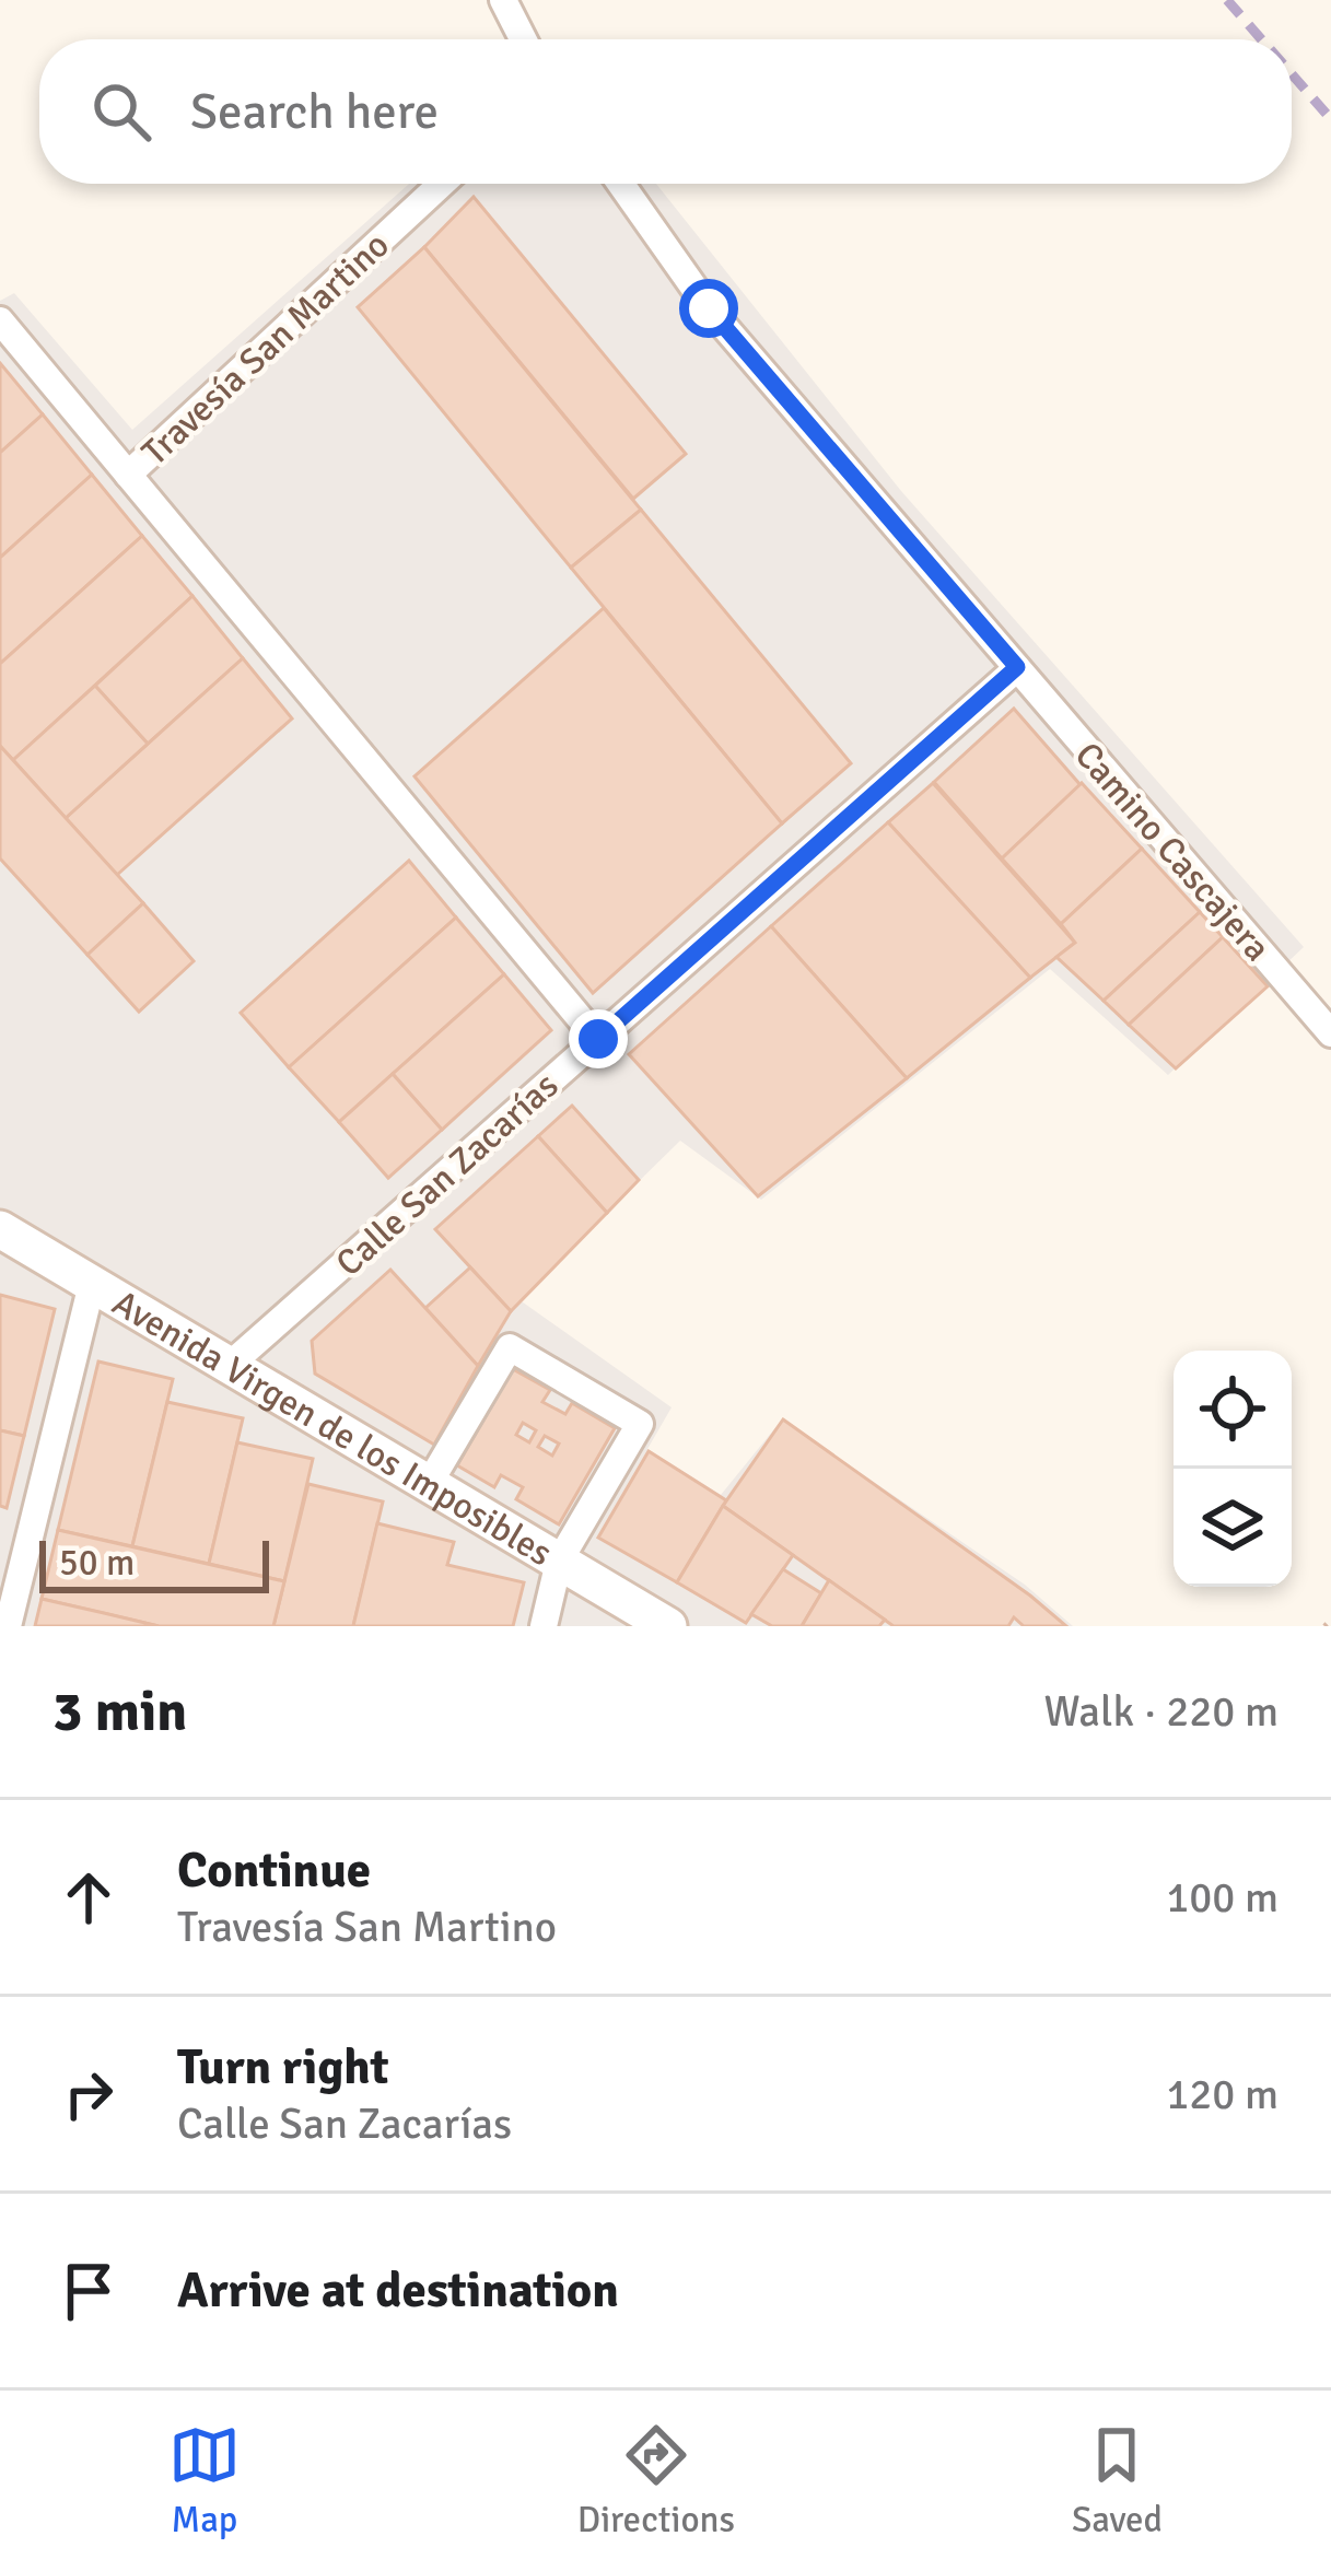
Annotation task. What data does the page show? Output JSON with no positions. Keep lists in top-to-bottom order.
{
  "streets": {
    "street": [
      "Travesía San Martino",
      "Camino Cascajera",
      "Calle San Zacarías",
      "Avenida Virgen de los Imposibles"
    ]
  },
  "crossings": [
    ["Camino Cascajera", "Calle San Zacarías"],
    ["Calle San Zacarías", "Avenida Virgen de los Imposibles"]
  ],
  "scale_bar": "50 m",
  "page": {
    "search": "Search here",
    "scale": "50 m",
    "heading": ["3 min", "Walk · 220 m"],
    "list": [
      ["Continue", "Travesía San Martino", "100 m"],
      ["Turn right", "Calle San Zacarías", "120 m"],
      "Arrive at destination"
    ],
    "nav": ["Map", "Directions", "Saved"]
  }
}
